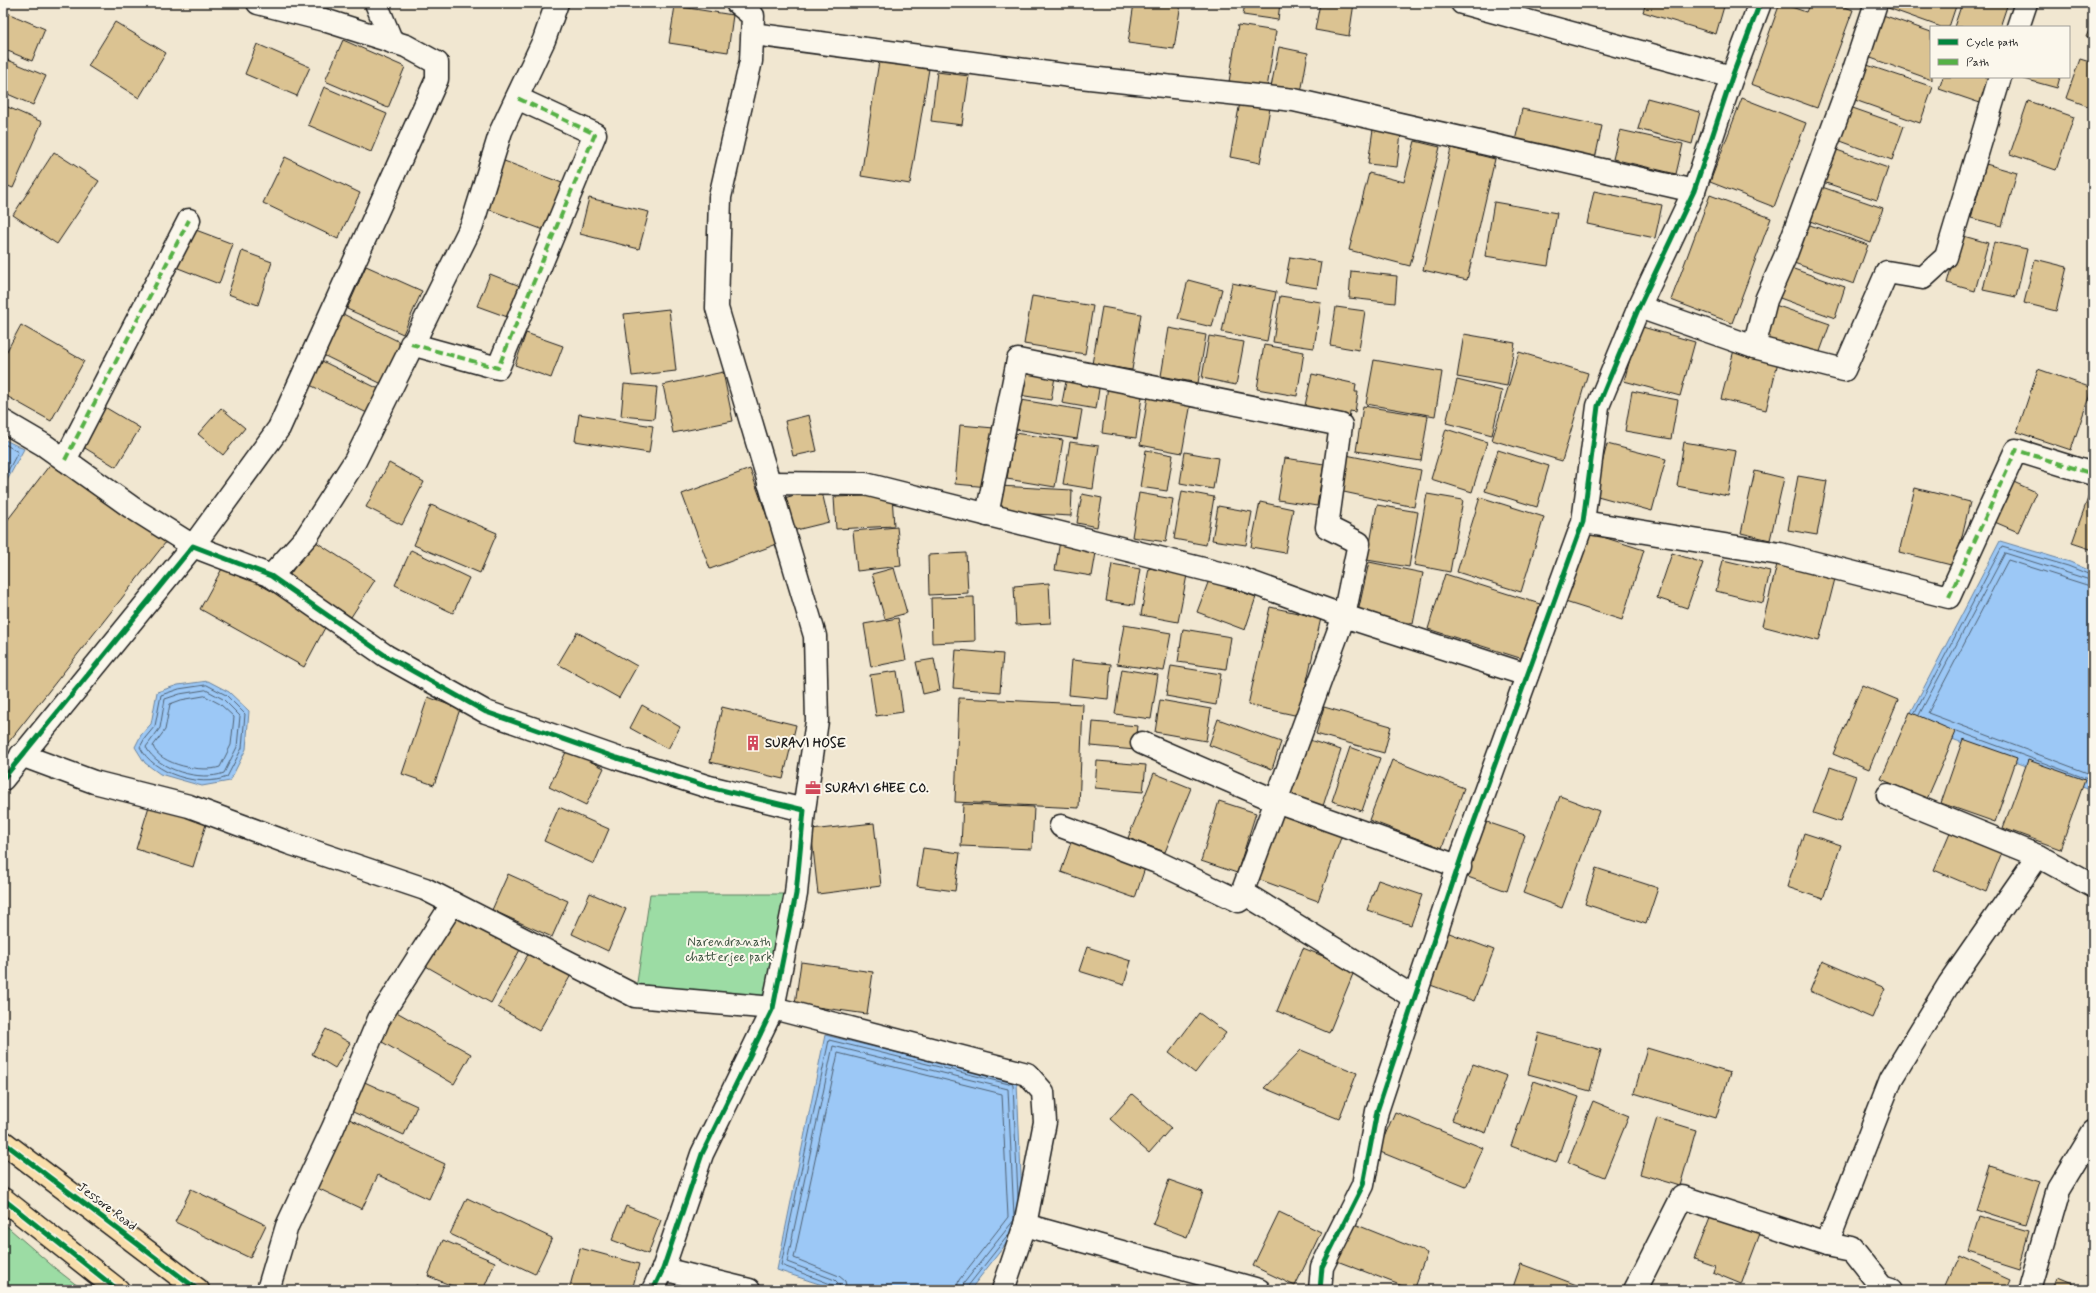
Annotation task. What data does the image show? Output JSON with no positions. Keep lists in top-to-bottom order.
{
  "streets": {
    "main road": ["Jessore Road"]
  },
  "parks": ["Narendranath chatterjee park"],
  "places": {
    "building": ["SURAVI HOSE"],
    "office": ["SURAVI GHEE CO."]
  },
  "legend": ["Cycle path", "Path"]
}
